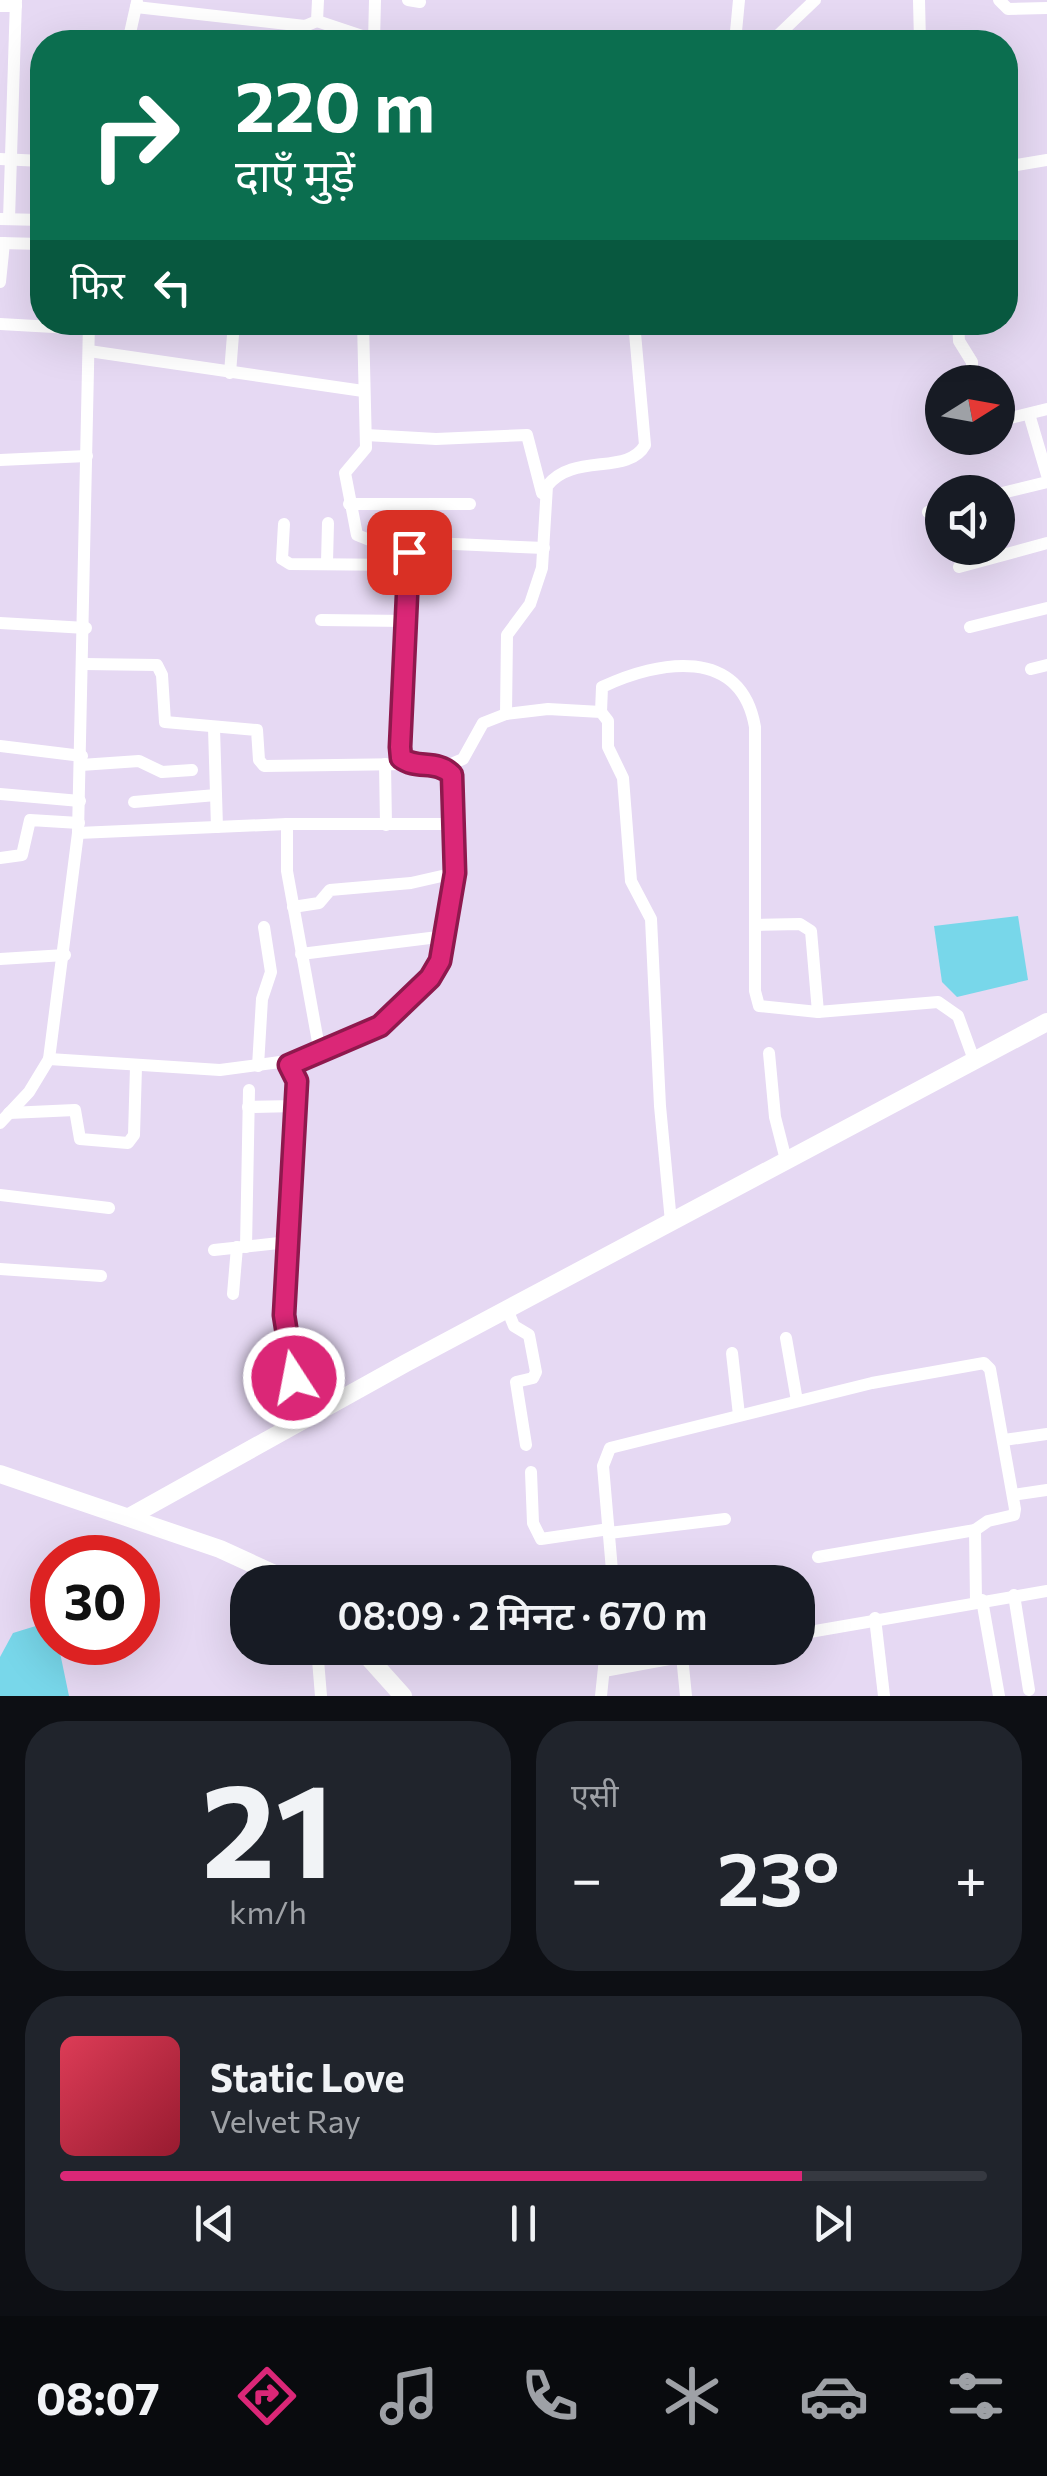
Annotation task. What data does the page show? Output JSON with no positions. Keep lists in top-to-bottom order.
{
  "north": "right",
  "page": {
    "turn": ["220 m", "दाएँ मुड़ें"],
    "then": "फिर",
    "limit": "30",
    "trip": "08:09 · 2 मिनट · 670 m",
    "tile": [
      ["21", "km/h"],
      "एसी"
    ],
    "heat": ["−", "23°", "+"],
    "song": ["Static Love", "Velvet Ray"],
    "tabs": "08:07"
  }
}
